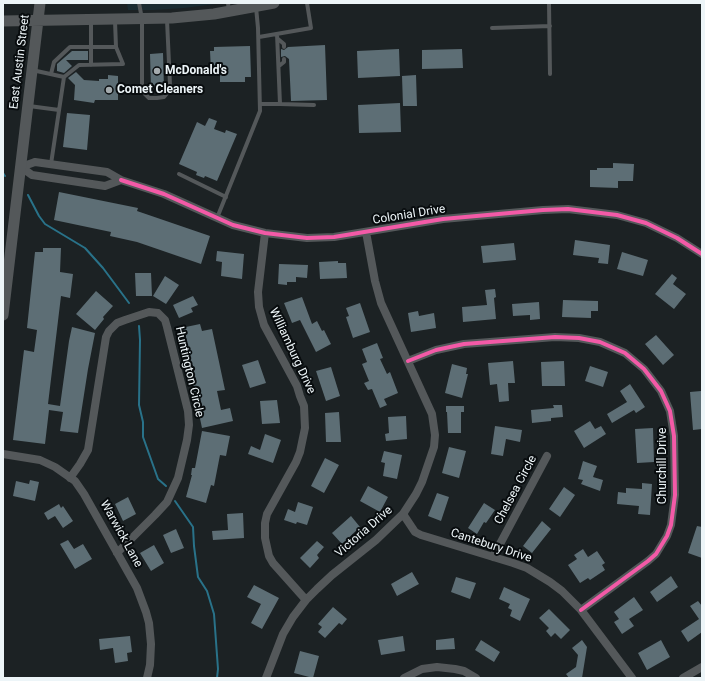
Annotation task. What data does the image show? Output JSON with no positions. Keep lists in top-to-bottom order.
{
  "streets": {
    "main road": ["East Austin Street"],
    "street": [
      "Colonial Drive",
      "Williamburg Drive",
      "Huntington Circle",
      "Churchill Drive",
      "Chelsea Circle",
      "Victoria Drive",
      "Warwick Lane",
      "Cantebury Drive"
    ]
  },
  "crossings": [
    ["East Austin Street", "Colonial Drive"],
    ["Colonial Drive", "Williamburg Drive"],
    ["Colonial Drive", "Victoria Drive"],
    ["Williamburg Drive", "Victoria Drive"],
    ["Huntington Circle", "Warwick Lane"],
    ["Churchill Drive", "Victoria Drive"],
    ["Churchill Drive", "Cantebury Drive"],
    ["Chelsea Circle", "Cantebury Drive"],
    ["Victoria Drive", "Cantebury Drive"]
  ],
  "places": ["McDonald's", "Comet Cleaners"]
}
